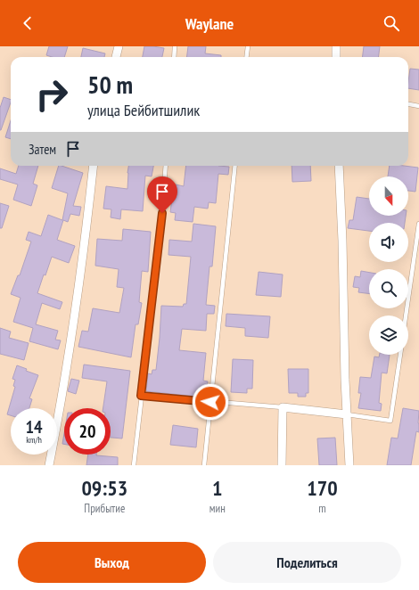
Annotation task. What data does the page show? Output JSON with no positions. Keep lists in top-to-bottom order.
{
  "north": "bottom",
  "page": {
    "header": "Waylane",
    "turn": ["50 m", "улица Бейбитшилик"],
    "then": "Затем",
    "speed": "14 km/h",
    "limit": "20",
    "eta": [
      "09:53",
      "Прибытие",
      "1",
      "мин",
      "170",
      "m"
    ],
    "buttons": ["Выход", "Поделиться"]
  }
}
